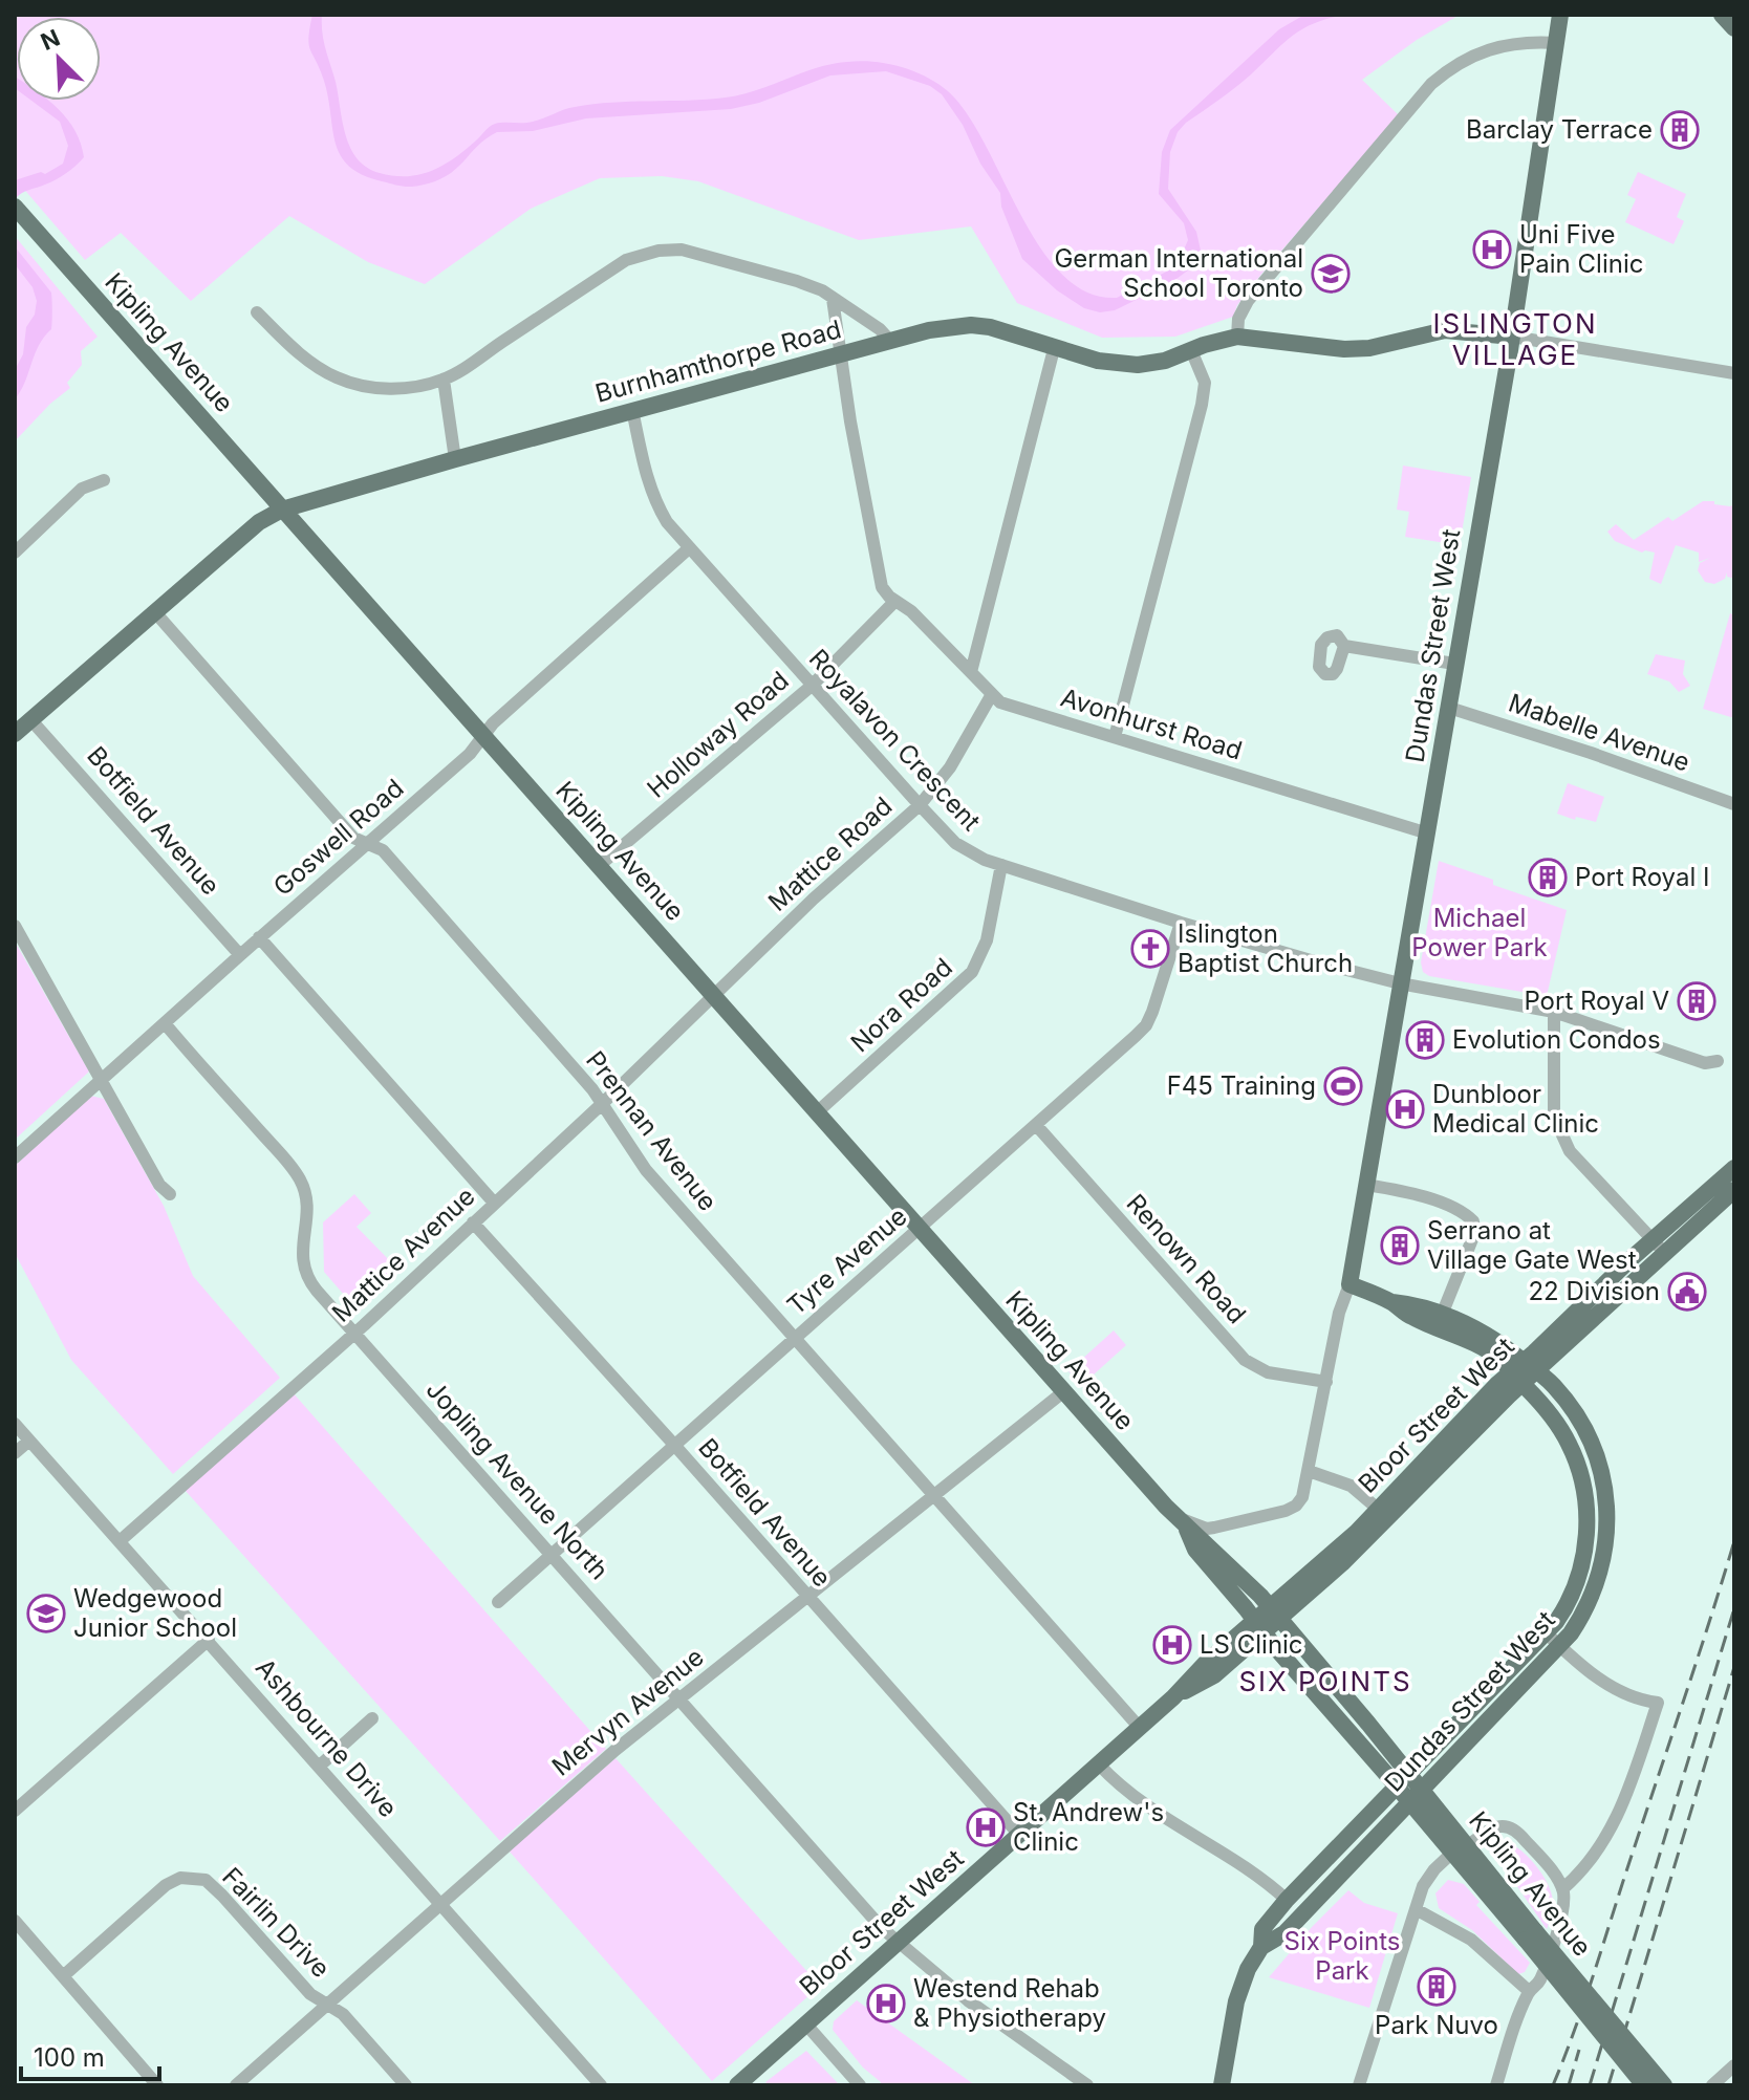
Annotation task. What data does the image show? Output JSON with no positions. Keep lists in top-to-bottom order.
{
  "streets": {
    "main road": [
      "Kipling Avenue",
      "Burnhamthorpe Road",
      "Dundas Street West",
      "Bloor Street West"
    ],
    "street": [
      "Avonhurst Road",
      "Mabelle Avenue",
      "Holloway Road",
      "Royalavon Crescent",
      "Botfield Avenue",
      "Goswell Road",
      "Mattice Road",
      "Nora Road",
      "Prennan Avenue",
      "Mattice Avenue",
      "Renown Road",
      "Tyre Avenue",
      "Jopling Avenue North",
      "Mervyn Avenue",
      "Ashbourne Drive",
      "Fairlin Drive"
    ]
  },
  "crossings": [
    ["Kipling Avenue", "Burnhamthorpe Road"],
    ["Kipling Avenue", "Dundas Street West"],
    ["Kipling Avenue", "Holloway Road"],
    ["Kipling Avenue", "Goswell Road"],
    ["Kipling Avenue", "Mattice Road"],
    ["Kipling Avenue", "Nora Road"],
    ["Kipling Avenue", "Mattice Avenue"],
    ["Kipling Avenue", "Tyre Avenue"],
    ["Kipling Avenue", "Bloor Street West"],
    ["Kipling Avenue", "Mervyn Avenue"],
    ["Burnhamthorpe Road", "Dundas Street West"],
    ["Burnhamthorpe Road", "Royalavon Crescent"],
    ["Burnhamthorpe Road", "Botfield Avenue"],
    ["Burnhamthorpe Road", "Prennan Avenue"],
    ["Dundas Street West", "Avonhurst Road"],
    ["Dundas Street West", "Mabelle Avenue"],
    ["Dundas Street West", "Royalavon Crescent"],
    ["Dundas Street West", "Renown Road"],
    ["Dundas Street West", "Bloor Street West"],
    ["Avonhurst Road", "Holloway Road"],
    ["Avonhurst Road", "Mattice Road"],
    ["Holloway Road", "Royalavon Crescent"],
    ["Royalavon Crescent", "Goswell Road"],
    ["Royalavon Crescent", "Mattice Road"],
    ["Royalavon Crescent", "Nora Road"],
    ["Royalavon Crescent", "Tyre Avenue"],
    ["Botfield Avenue", "Goswell Road"],
    ["Botfield Avenue", "Mattice Avenue"],
    ["Botfield Avenue", "Tyre Avenue"],
    ["Botfield Avenue", "Bloor Street West"],
    ["Botfield Avenue", "Mervyn Avenue"],
    ["Goswell Road", "Prennan Avenue"],
    ["Goswell Road", "Jopling Avenue North"],
    ["Mattice Road", "Mattice Avenue"],
    ["Prennan Avenue", "Mattice Avenue"],
    ["Prennan Avenue", "Tyre Avenue"],
    ["Prennan Avenue", "Bloor Street West"],
    ["Prennan Avenue", "Mervyn Avenue"],
    ["Mattice Avenue", "Jopling Avenue North"],
    ["Mattice Avenue", "Ashbourne Drive"],
    ["Renown Road", "Tyre Avenue"],
    ["Tyre Avenue", "Jopling Avenue North"],
    ["Bloor Street West", "Jopling Avenue North"],
    ["Jopling Avenue North", "Mervyn Avenue"],
    ["Mervyn Avenue", "Ashbourne Drive"],
    ["Mervyn Avenue", "Fairlin Drive"]
  ],
  "districts": ["ISLINGTON VILLAGE", "SIX POINTS"],
  "parks": ["Michael Power Park", "Six Points Park"],
  "places": {
    "building": [
      "Barclay Terrace",
      "Port Royal I",
      "Port Royal V",
      "Evolution Condos",
      "Serrano at Village Gate West",
      "Park Nuvo"
    ],
    "hospital": [
      "Uni Five Pain Clinic",
      "Dunbloor Medical Clinic",
      "LS Clinic",
      "St. Andrew's Clinic",
      "Westend Rehab & Physiotherapy"
    ],
    "school or university": ["German International School Toronto", "Wedgewood Junior School"],
    "church": ["Islington Baptist Church"],
    "sports": ["F45 Training"],
    "public building": ["22 Division"]
  },
  "scale_bar": "100 m",
  "north": "top left"
}
